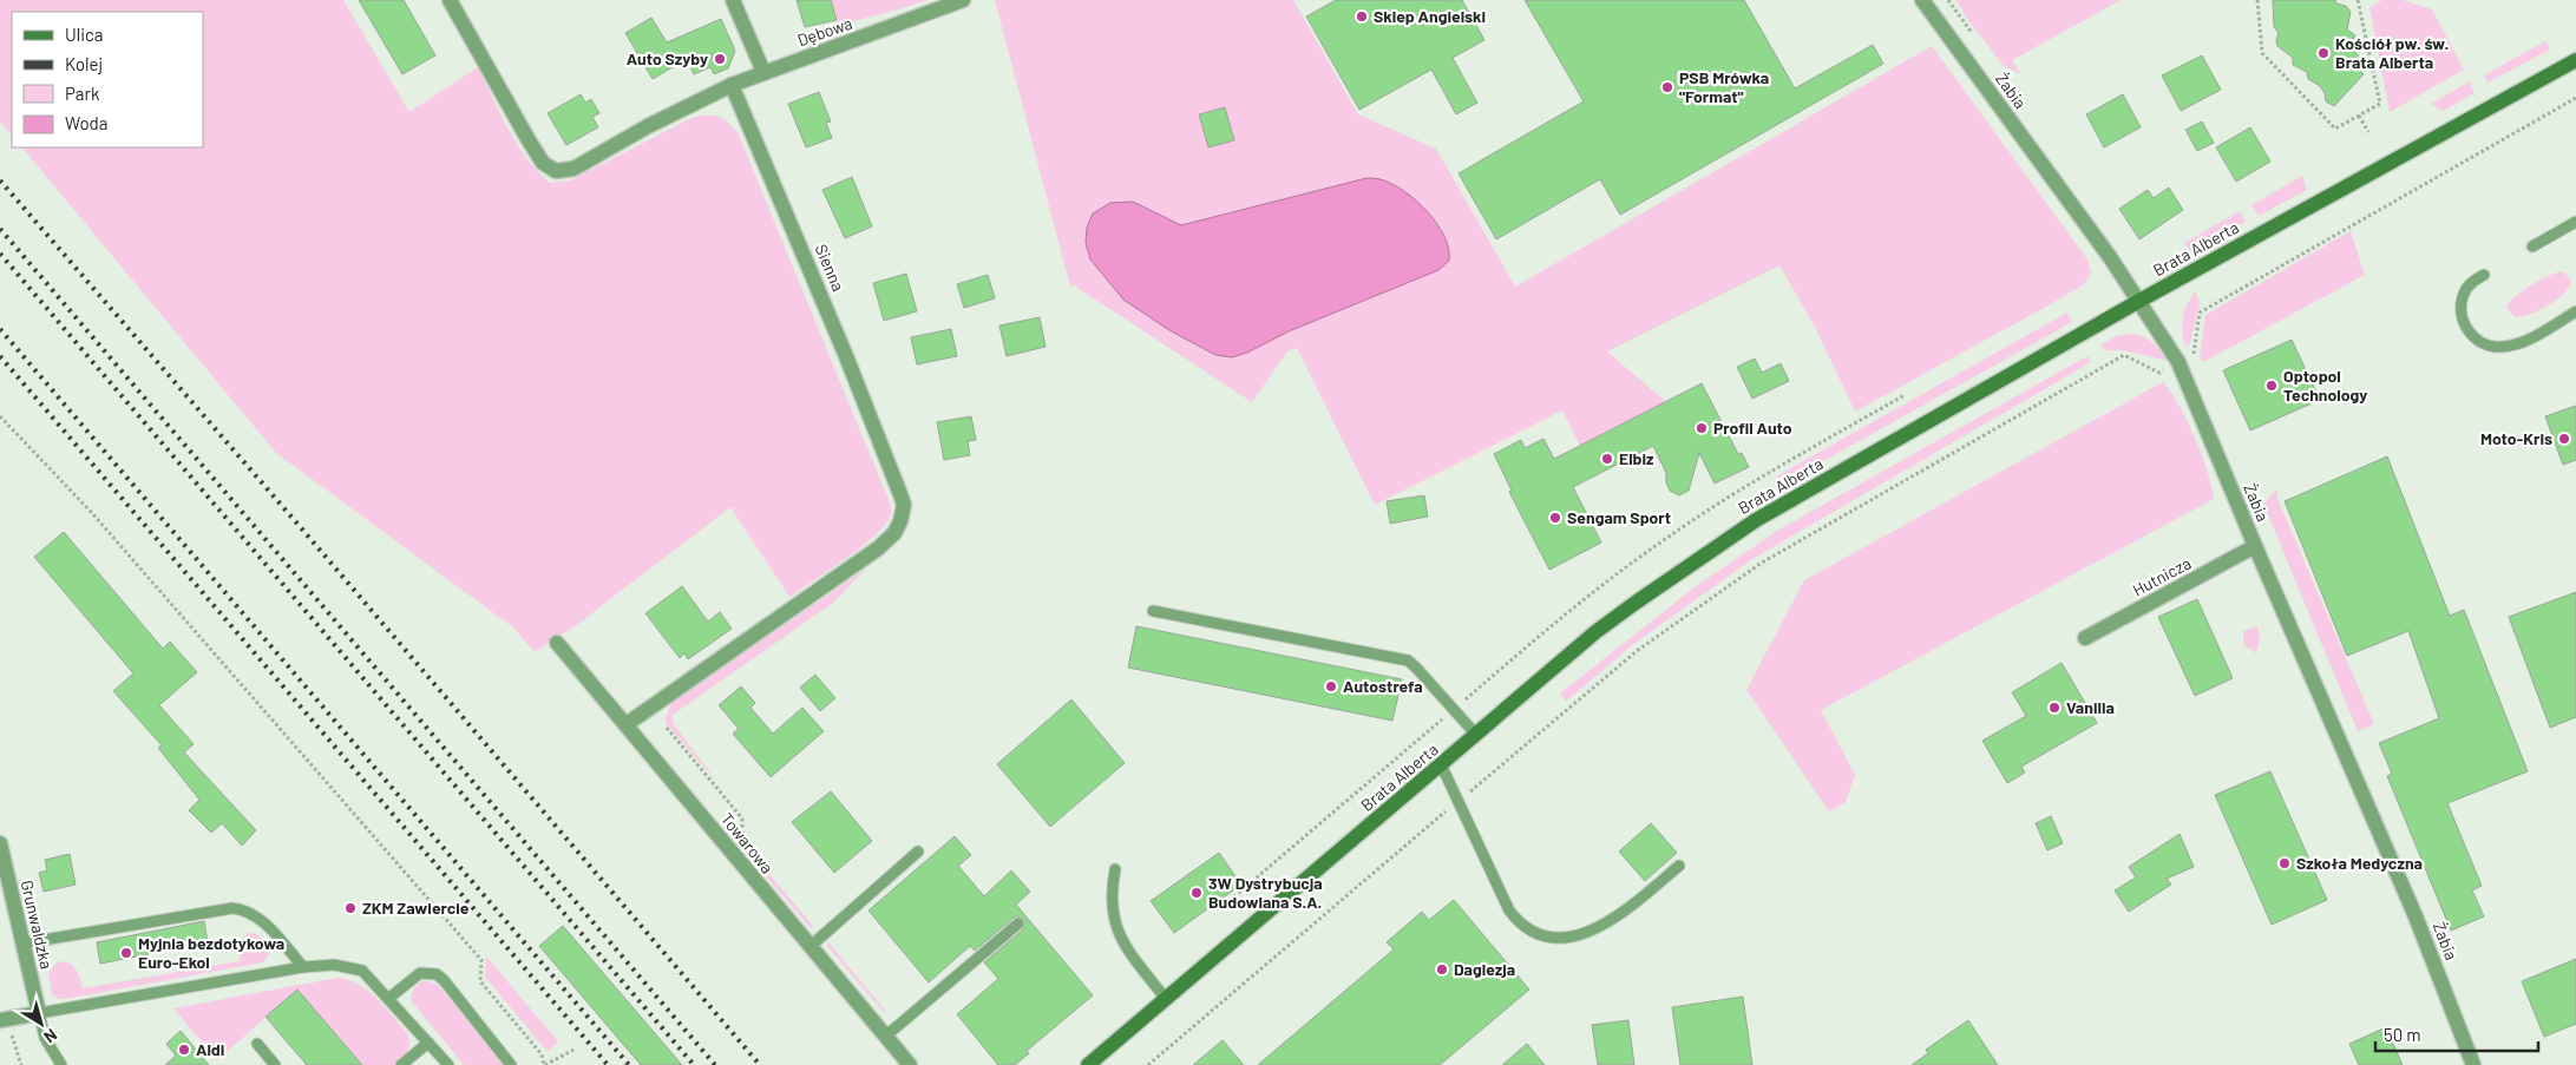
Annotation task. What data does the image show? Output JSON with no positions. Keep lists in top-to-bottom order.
{
  "streets": {
    "street": [
      "Dębowa",
      "Żabia",
      "Brata Alberta",
      "Sienna",
      "Hutnicza",
      "Towarowa",
      "Grunwaldzka"
    ]
  },
  "crossings": [
    ["Dębowa", "Sienna"],
    ["Żabia", "Brata Alberta"],
    ["Żabia", "Hutnicza"],
    ["Sienna", "Towarowa"]
  ],
  "places": [
    "Sklep Angielski",
    "Kościół pw. św. Brata Alberta",
    "Auto Szyby",
    "PSB Mrówka \"Format\"",
    "Optopol Technology",
    "Profil Auto",
    "Moto-Kris",
    "Elbiz",
    "Sengam Sport",
    "Autostrefa",
    "Vanilia",
    "Szkoła Medyczna",
    "3W Dystrybucja Budowlana S.A.",
    "ZKM Zawiercie",
    "Myjnia bezdotykowa Euro-Ekol",
    "Daglezja",
    "Aldi"
  ],
  "legend": [
    "Ulica",
    "Kolej",
    "Park",
    "Woda"
  ],
  "scale_bar": "50 m",
  "north": "bottom right"
}
